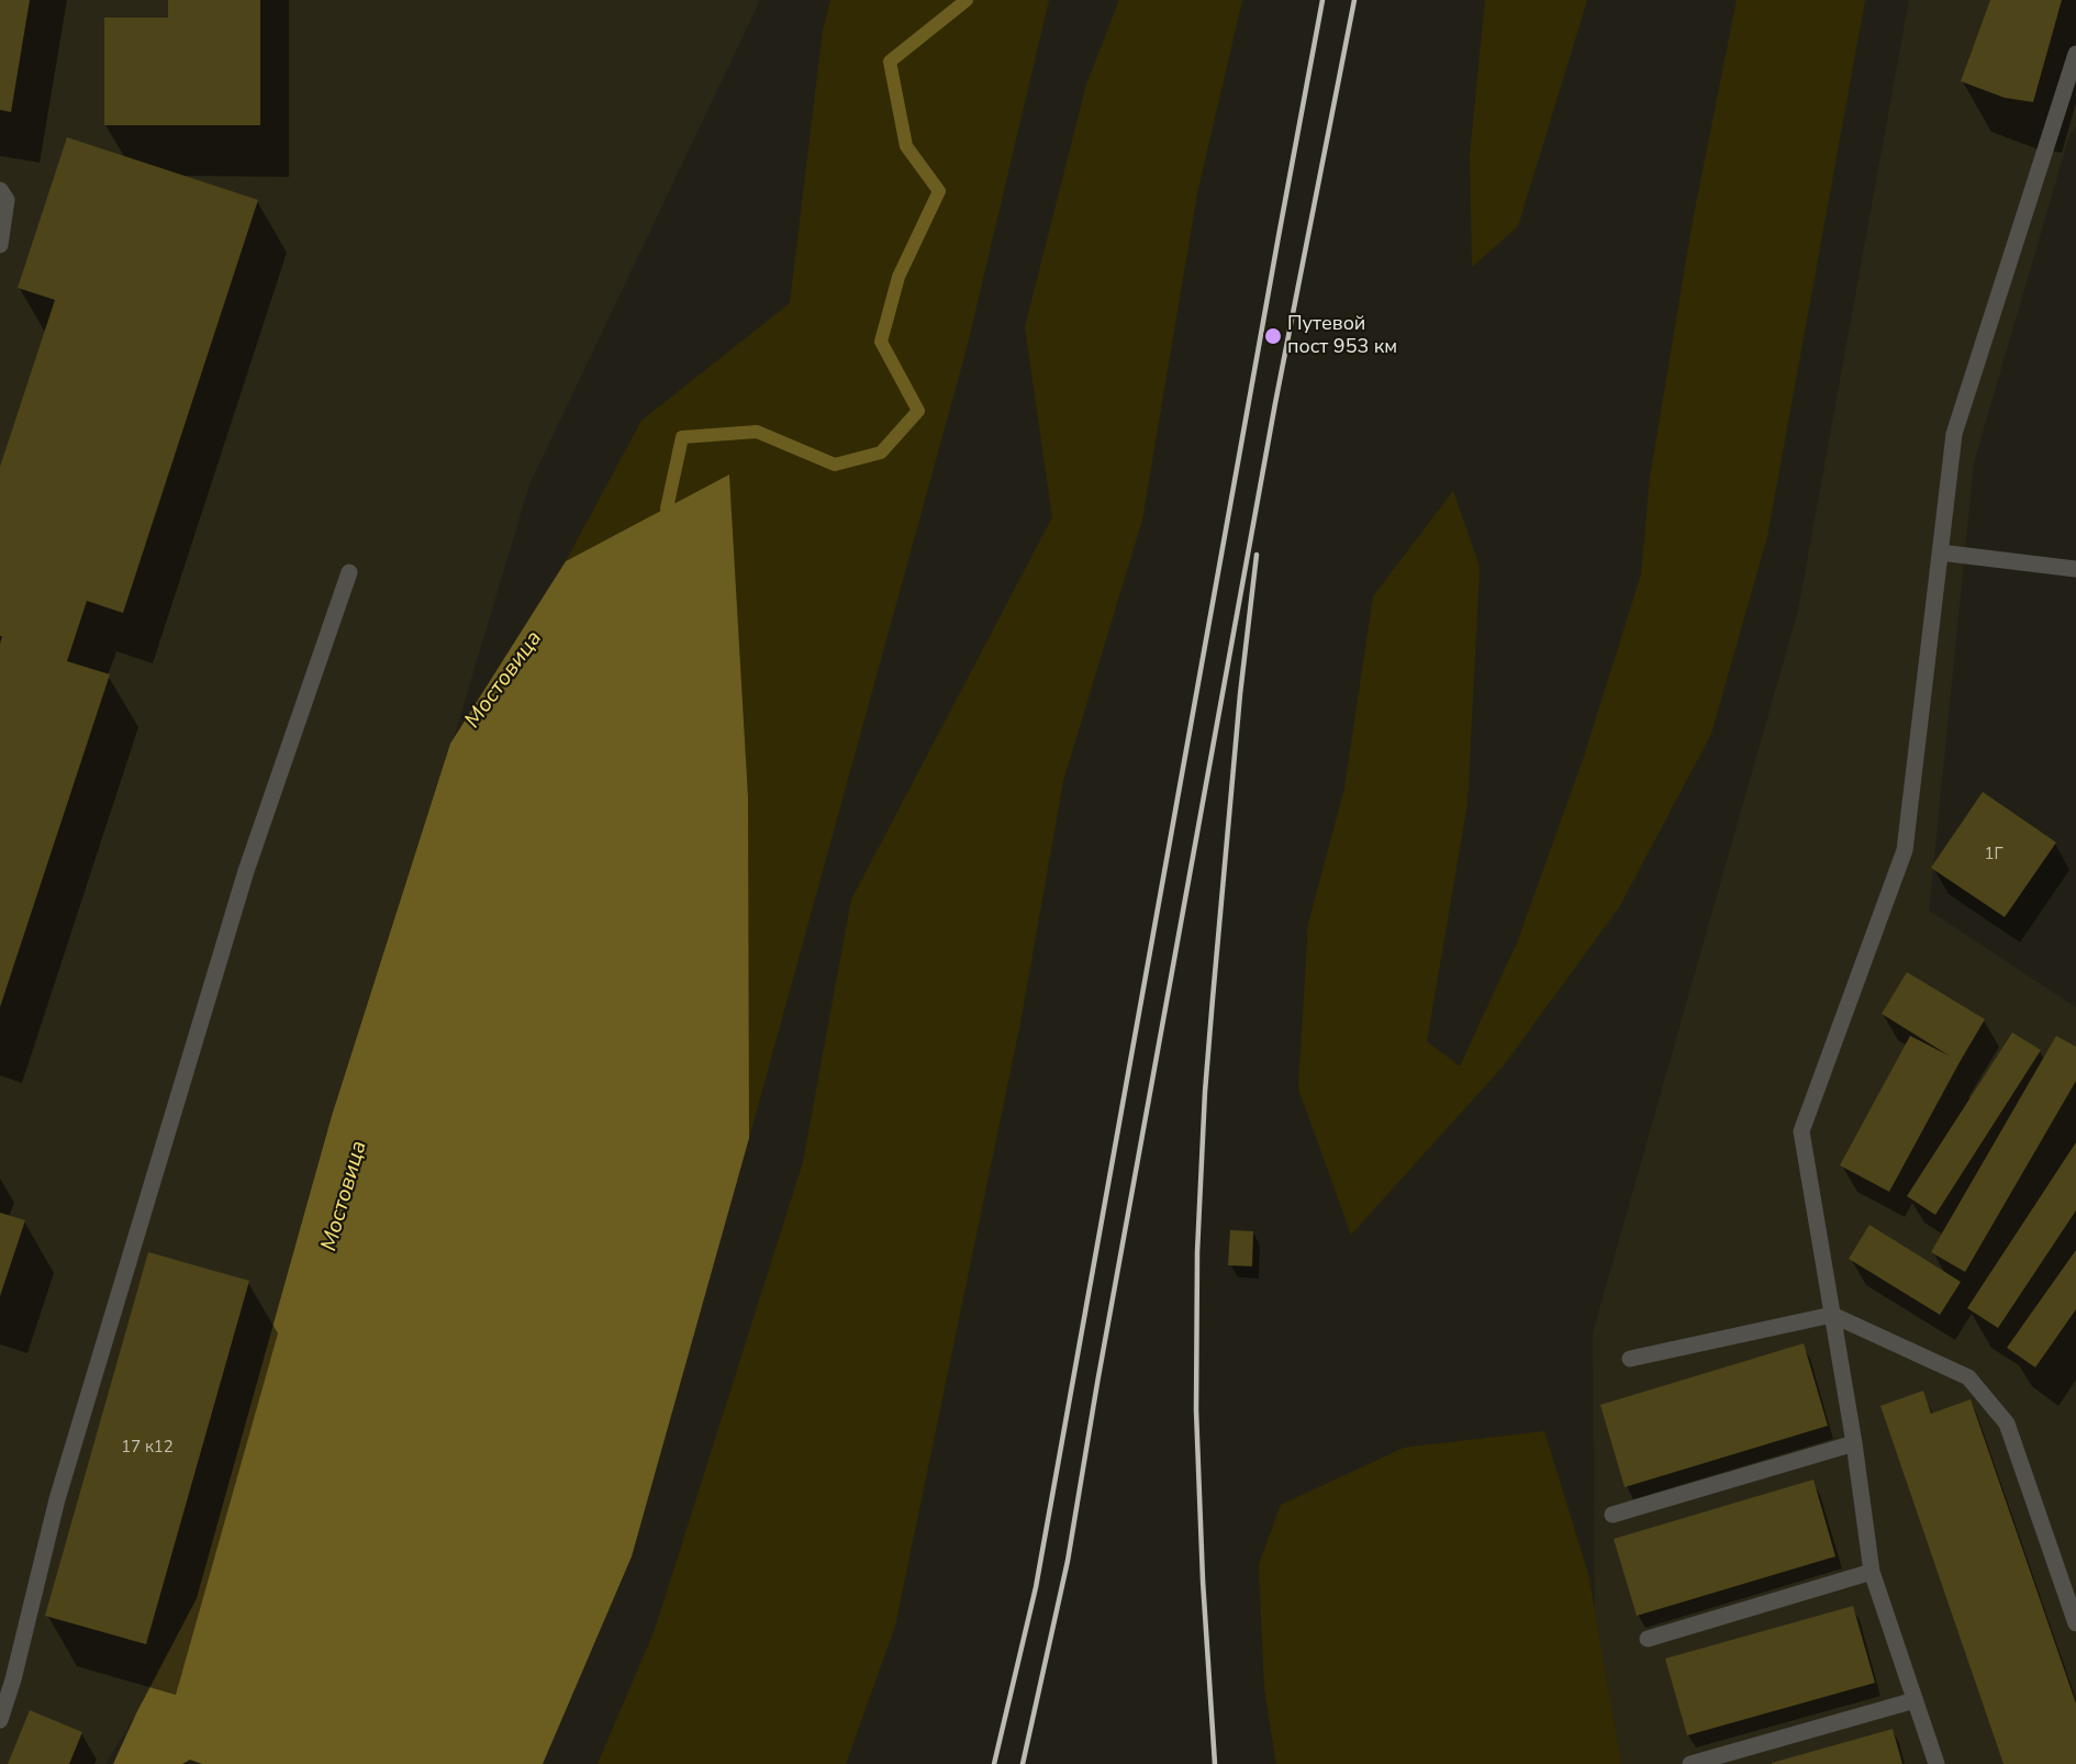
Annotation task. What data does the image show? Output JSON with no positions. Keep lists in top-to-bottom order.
{
  "water": ["Мостовица"],
  "places": ["Путевой пост 953 км"],
  "house_numbers": ["1Г", "17 к12"]
}
